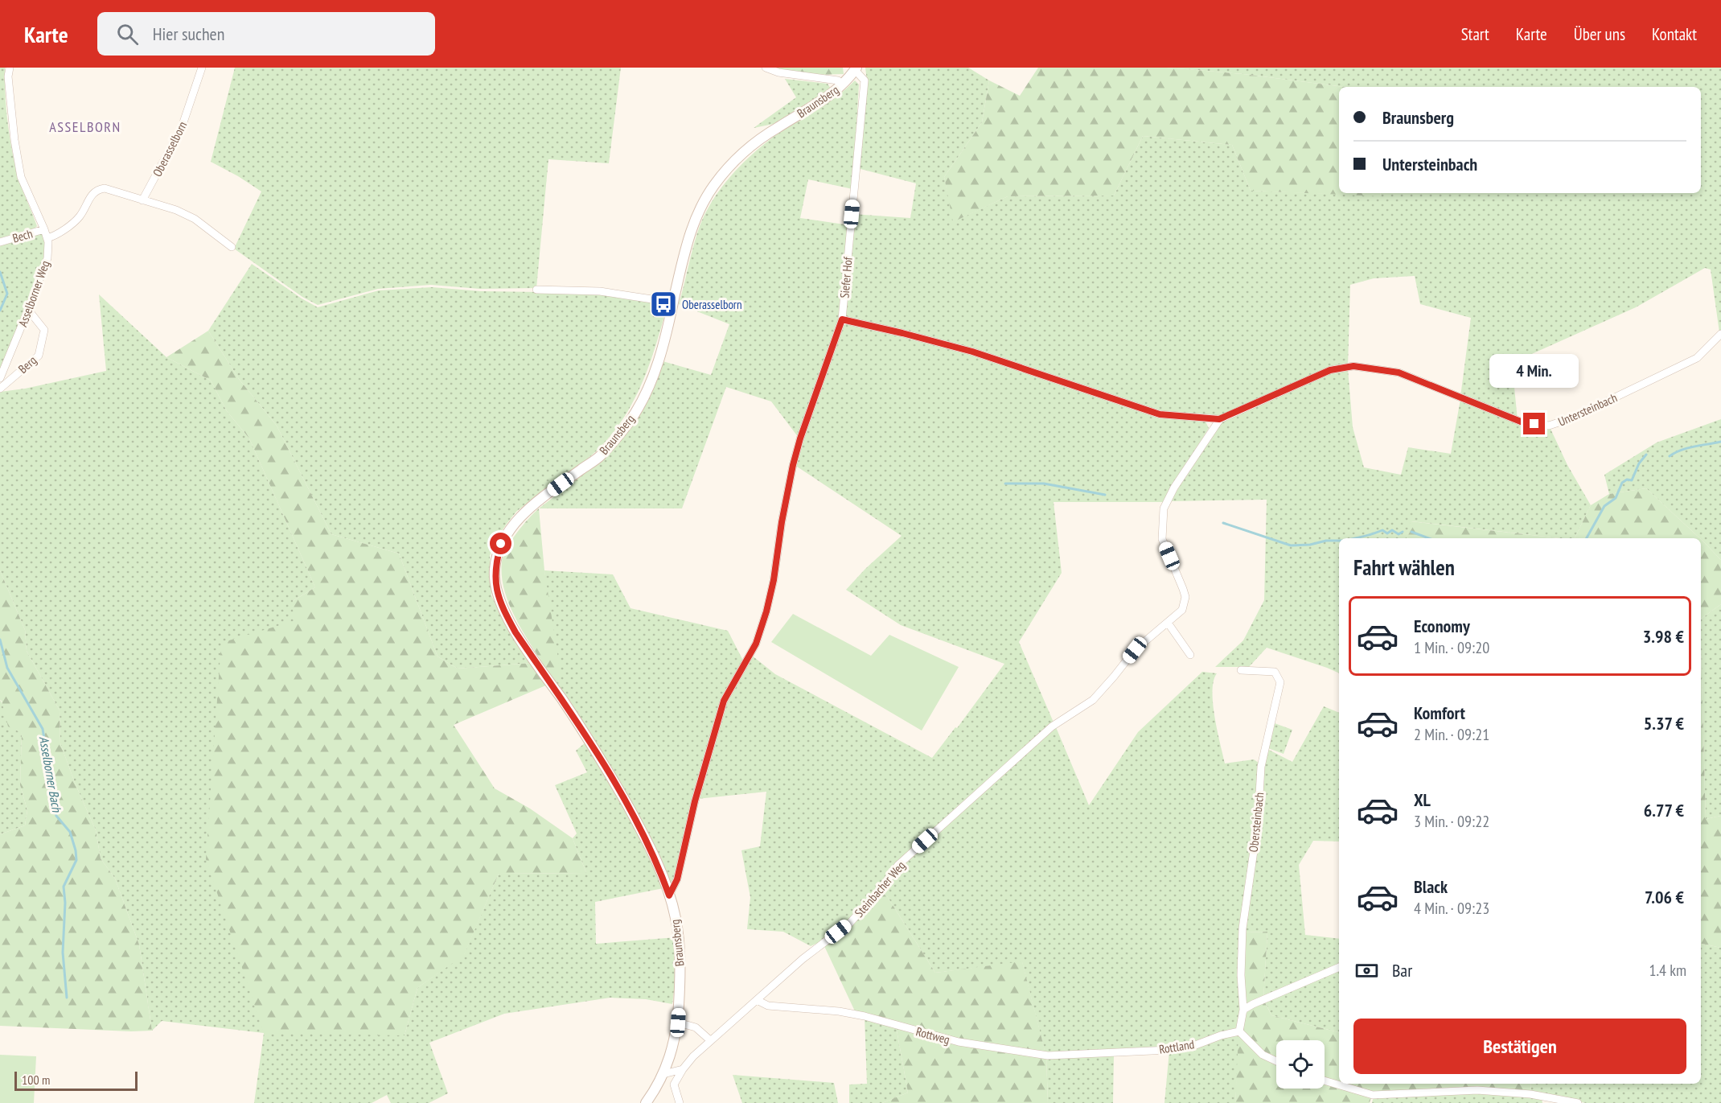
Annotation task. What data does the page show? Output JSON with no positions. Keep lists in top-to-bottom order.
{
  "streets": {
    "main road": ["Braunsberg"],
    "street": [
      "Oberasselborn",
      "Bech",
      "Siefer Hof",
      "Asselborner Weg",
      "Berg",
      "Untersteinbach",
      "Obersteinbach",
      "Steinbacher Weg",
      "Rottweg",
      "Rottland"
    ]
  },
  "crossings": [
    ["Braunsberg", "Siefer Hof"],
    ["Bech", "Asselborner Weg"],
    ["Asselborner Weg", "Berg"],
    ["Steinbacher Weg", "Rottweg"],
    ["Rottweg", "Rottland"]
  ],
  "districts": ["ASSELBORN"],
  "water": ["Asselborner Bach"],
  "places": {
    "bus stop": ["Oberasselborn"]
  },
  "scale_bar": "100 m",
  "page": {
    "header": "Karte",
    "search": "Hier suchen",
    "nav": [
      "Start",
      "Karte",
      "Über uns",
      "Kontakt"
    ],
    "banner": ["Braunsberg", "Untersteinbach"],
    "bubble": "4 Min.",
    "heading": "Fahrt wählen",
    "list": [
      {
        "name": "Economy",
        "note": "1 Min. · 09:20",
        "value": "3.98 €"
      },
      {
        "name": "Komfort",
        "note": "2 Min. · 09:21",
        "value": "5.37 €"
      },
      {
        "name": "XL",
        "note": "3 Min. · 09:22",
        "value": "6.77 €"
      },
      {
        "name": "Black",
        "note": "4 Min. · 09:23",
        "value": "7.06 €"
      }
    ],
    "pay": ["Bar", "1.4 km"],
    "buttons": "Bestätigen",
    "scale": "100 m"
  }
}
